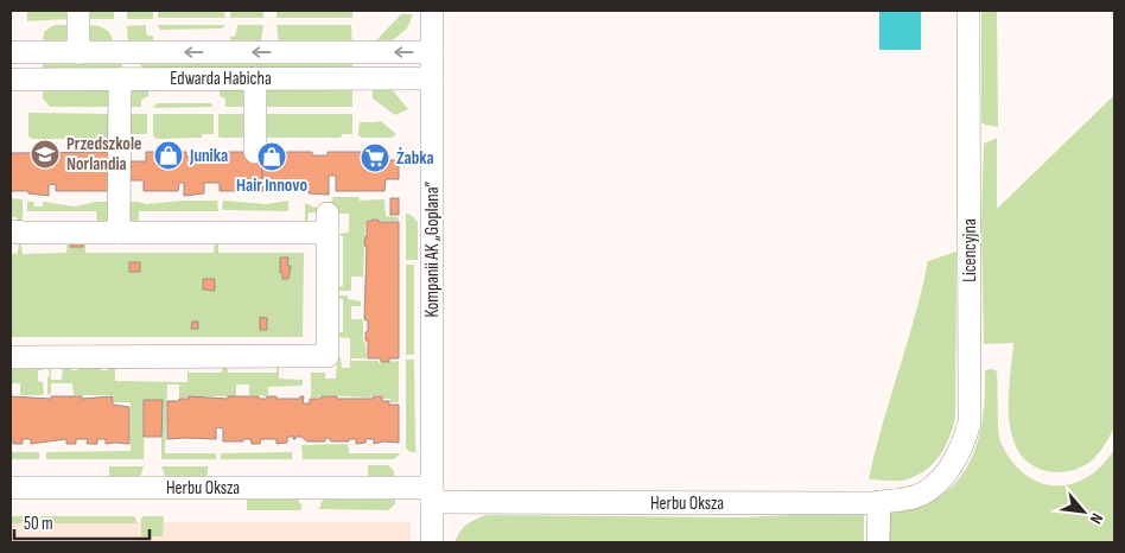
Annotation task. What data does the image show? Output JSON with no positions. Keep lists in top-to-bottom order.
{
  "streets": {
    "street": [
      "Edwarda Habicha",
      "Kompanii AK „Goplana”",
      "Licencyjna",
      "Herbu Oksza"
    ]
  },
  "crossings": [
    ["Edwarda Habicha", "Kompanii AK „Goplana”"],
    ["Kompanii AK „Goplana”", "Herbu Oksza"],
    ["Licencyjna", "Herbu Oksza"]
  ],
  "places": {
    "school or university": ["Przedszkole Norlandia"],
    "shop": ["Junika", "Hair Innovo"],
    "supermarket": ["Żabka"]
  },
  "scale_bar": "50 m",
  "north": "bottom right"
}
